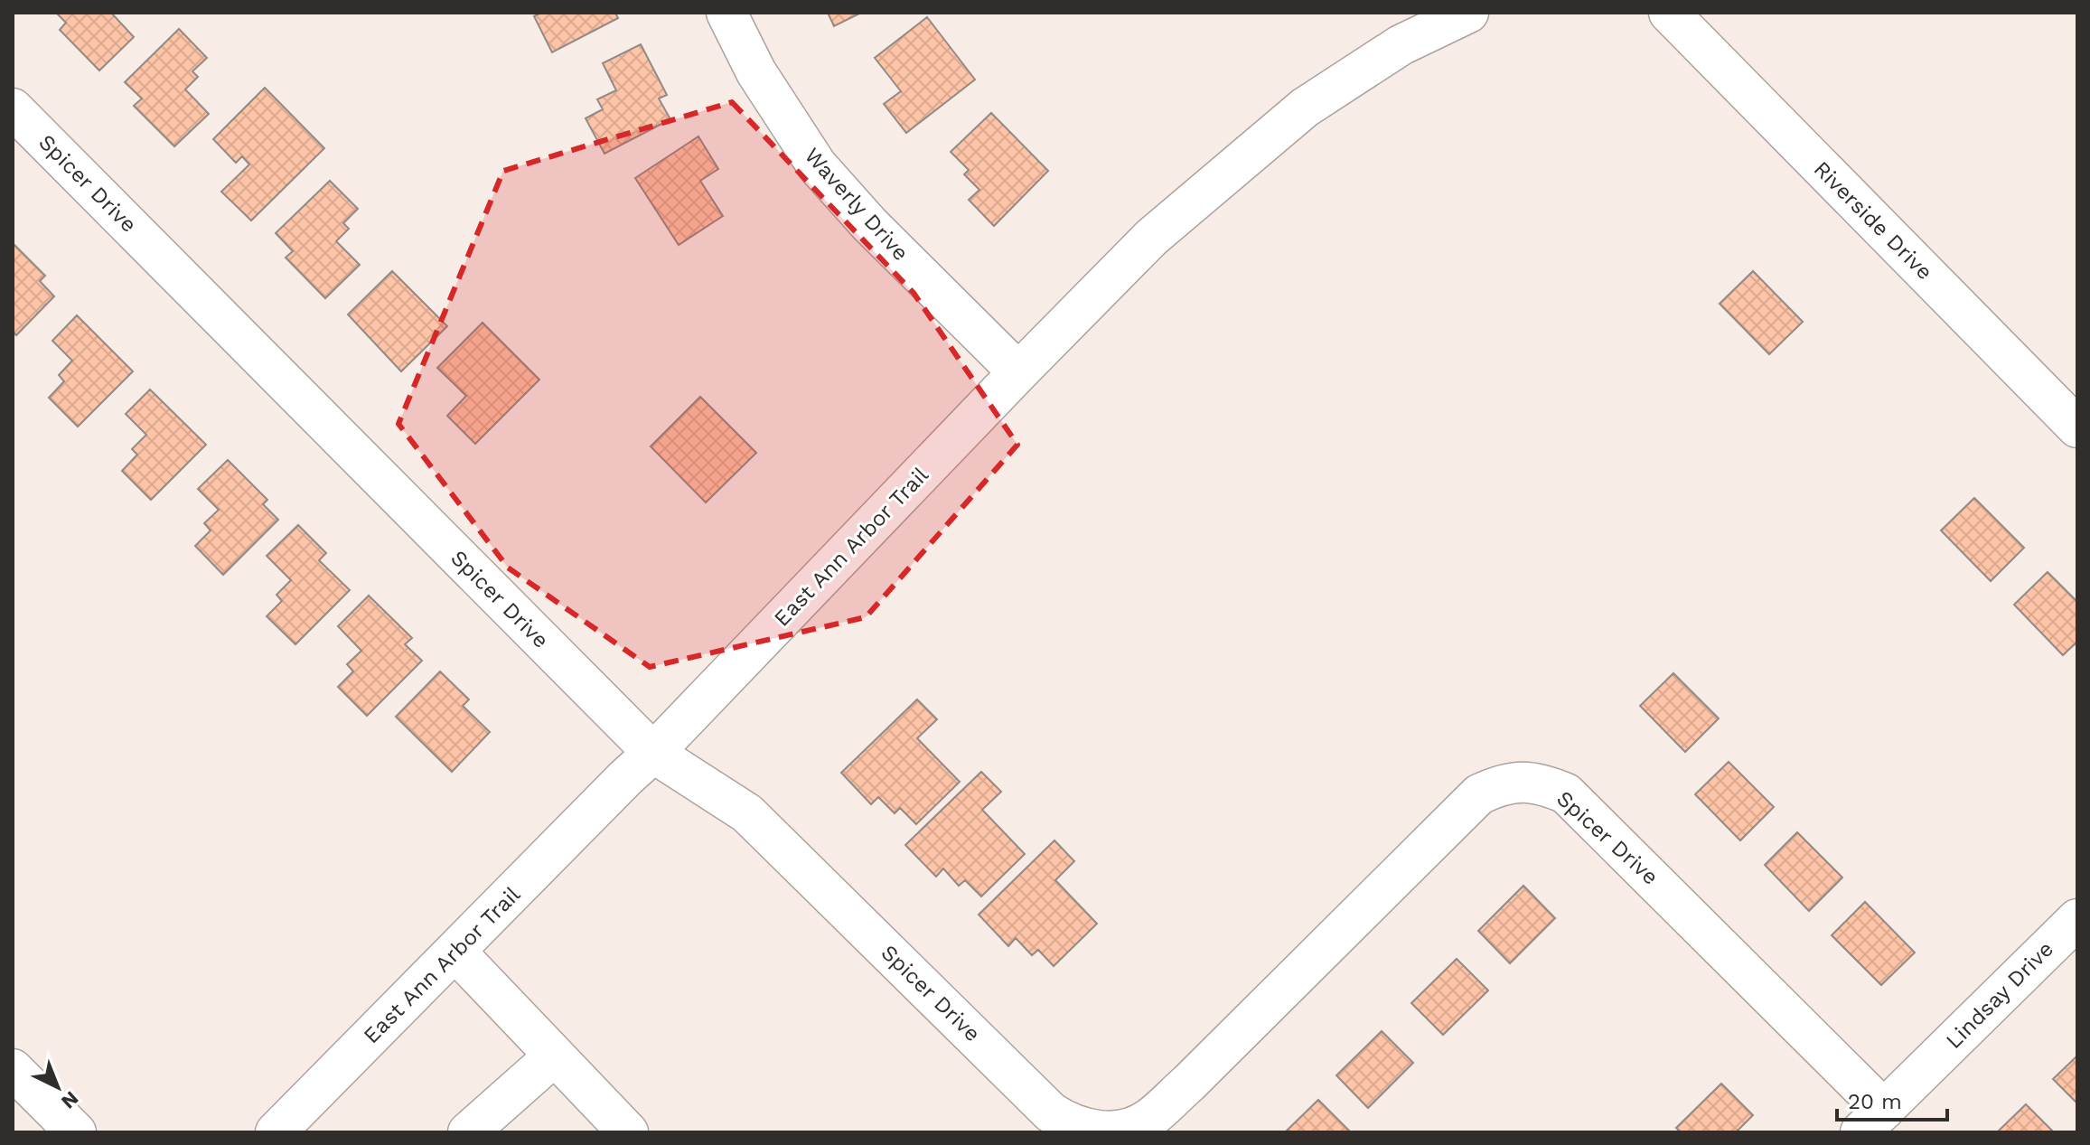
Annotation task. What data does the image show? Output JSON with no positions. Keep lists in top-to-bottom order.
{
  "streets": {
    "street": [
      "Spicer Drive",
      "Waverly Drive",
      "Riverside Drive",
      "East Ann Arbor Trail",
      "Lindsay Drive"
    ]
  },
  "crossings": [
    ["Spicer Drive", "East Ann Arbor Trail"],
    ["Spicer Drive", "Lindsay Drive"],
    ["Waverly Drive", "East Ann Arbor Trail"]
  ],
  "scale_bar": "20 m",
  "north": "bottom right"
}
